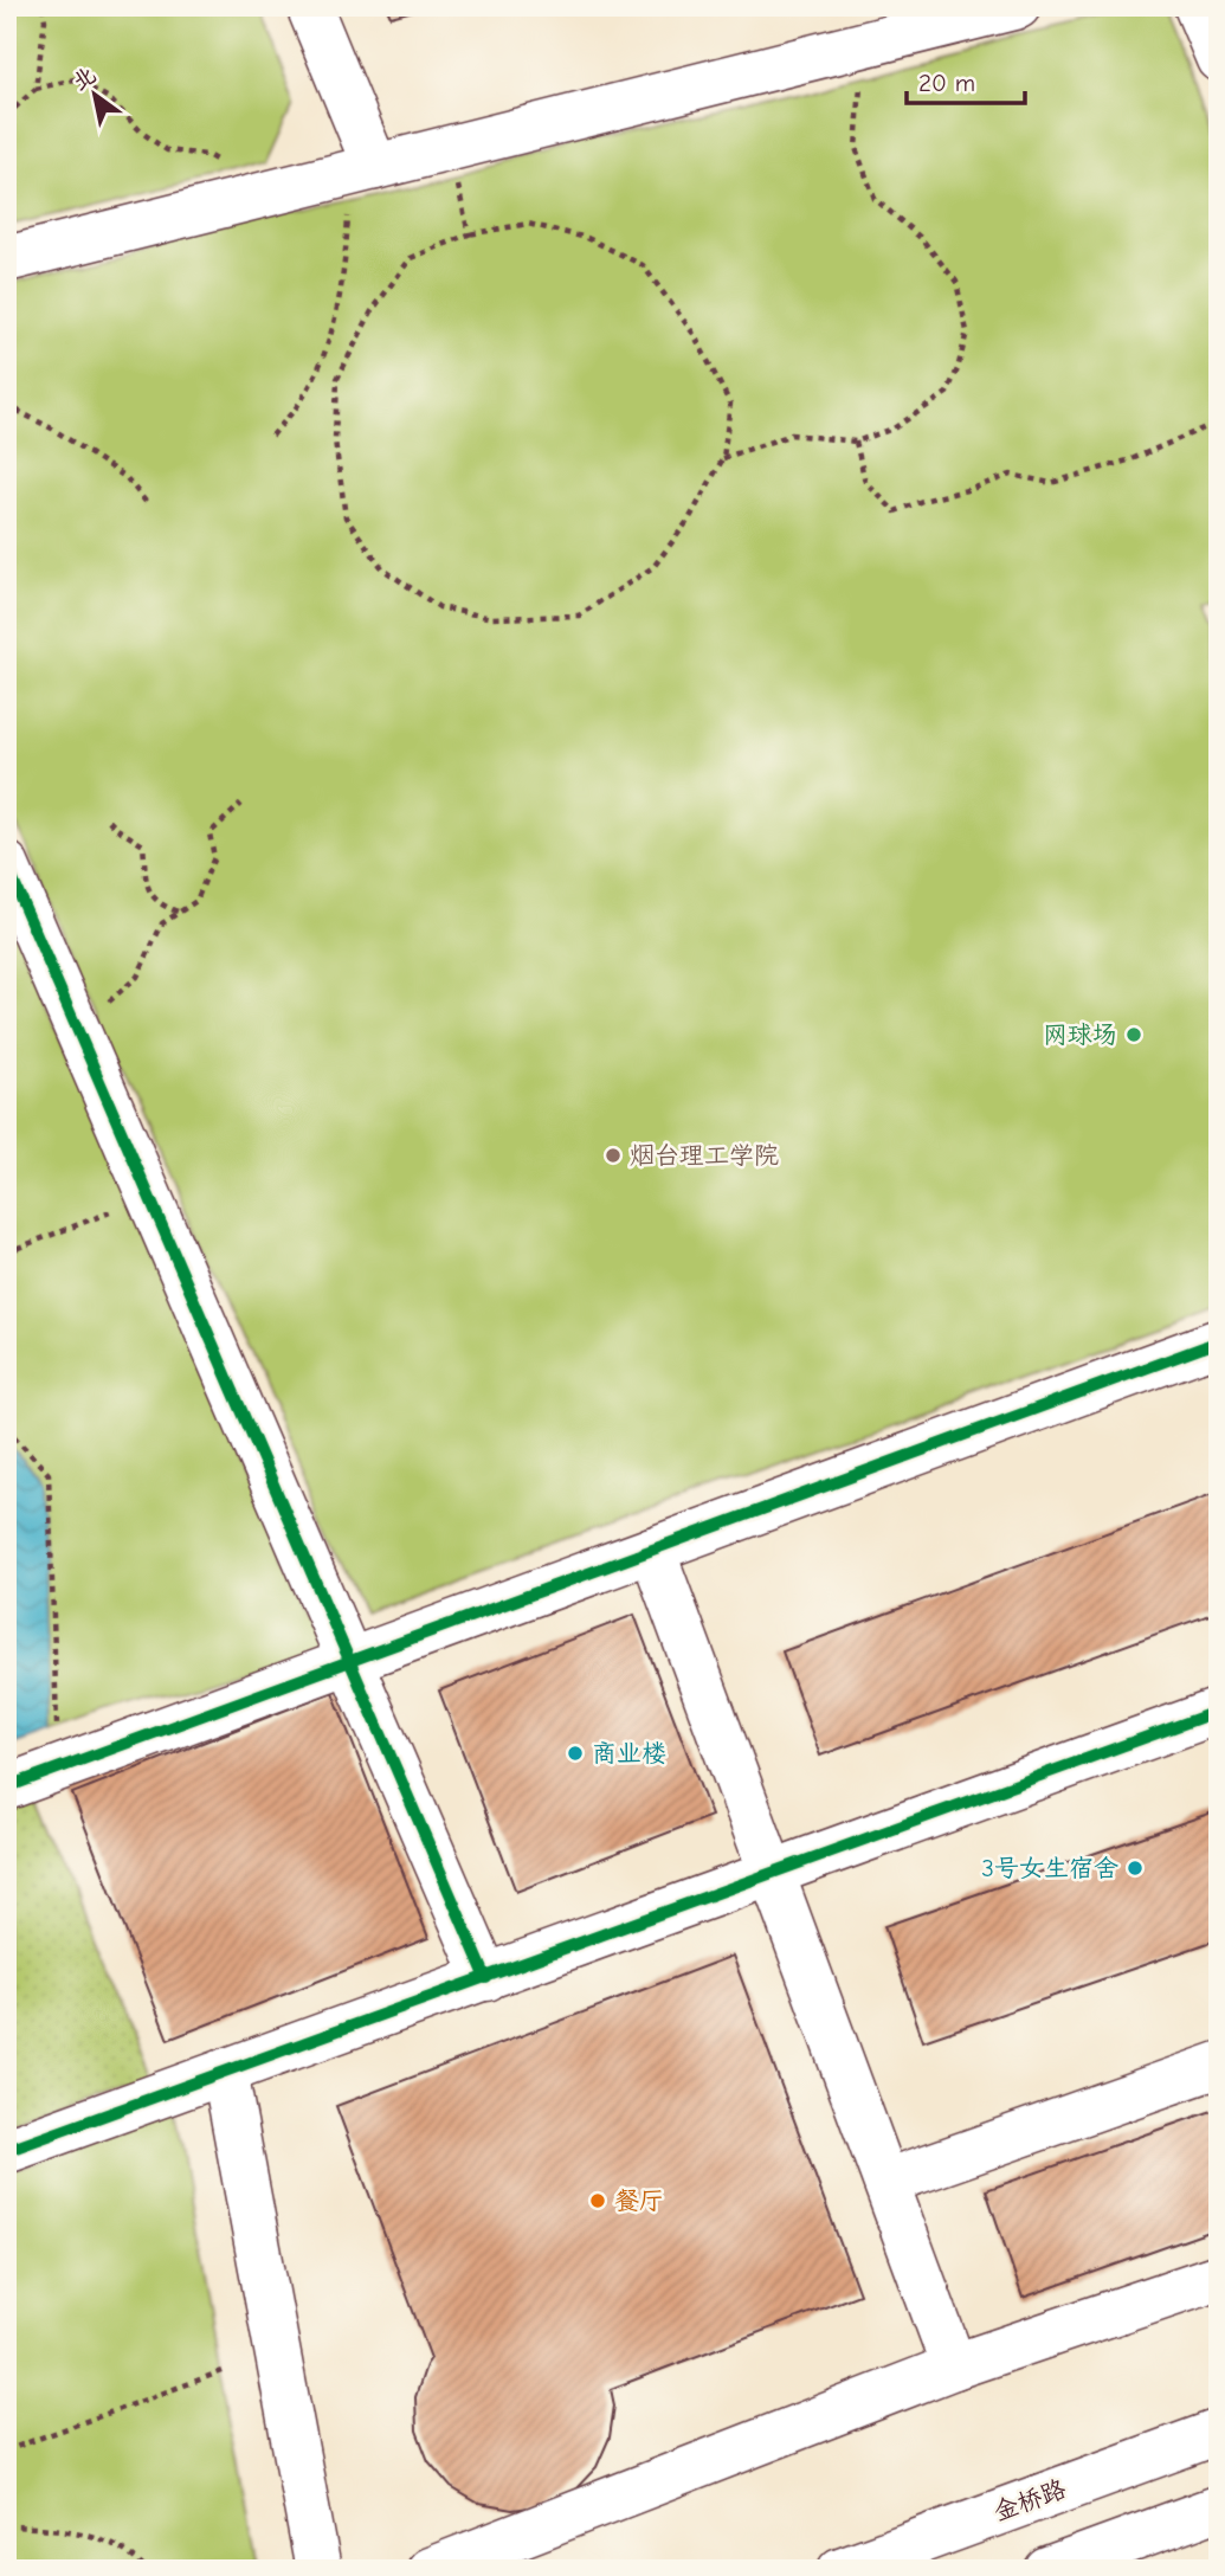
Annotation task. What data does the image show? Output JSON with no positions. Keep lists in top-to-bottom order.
{
  "streets": {
    "street": ["金桥路"]
  },
  "places": [
    "网球场",
    "烟台理工学院",
    "商业楼",
    "3号女生宿舍",
    "餐厅"
  ],
  "scale_bar": "20 m",
  "north": "top left"
}
